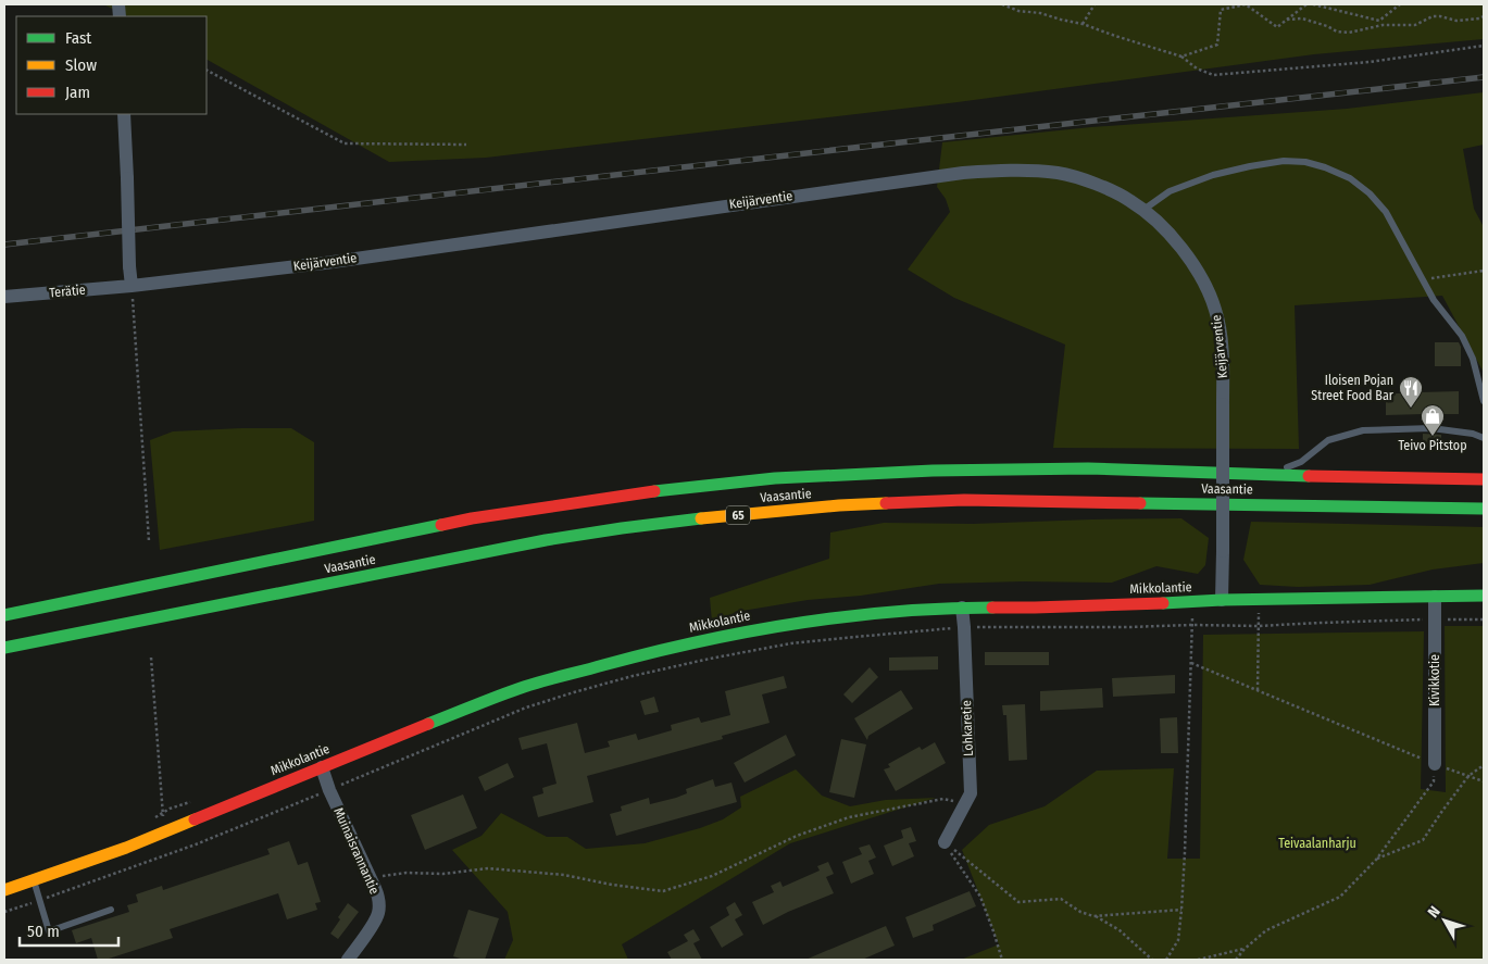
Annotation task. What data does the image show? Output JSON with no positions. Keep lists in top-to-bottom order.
{
  "streets": {
    "main road": ["Vaasantie", "65", "Mikkolantie"],
    "street": [
      "Keijärventie",
      "Terätie",
      "Kivikkotie",
      "Lohkaretie",
      "Muinaisrannantie"
    ]
  },
  "crossings": [
    ["Keijärventie", "Terätie"],
    ["Keijärventie", "Mikkolantie"],
    ["Mikkolantie", "Kivikkotie"],
    ["Mikkolantie", "Lohkaretie"],
    ["Mikkolantie", "Muinaisrannantie"]
  ],
  "parks": ["Teivaalanharju"],
  "places": {
    "restaurant": ["Iloisen Pojan Street Food Bar"],
    "shop": ["Teivo Pitstop"]
  },
  "legend": ["Fast", "Slow", "Jam"],
  "scale_bar": "50 m",
  "north": "top left"
}
